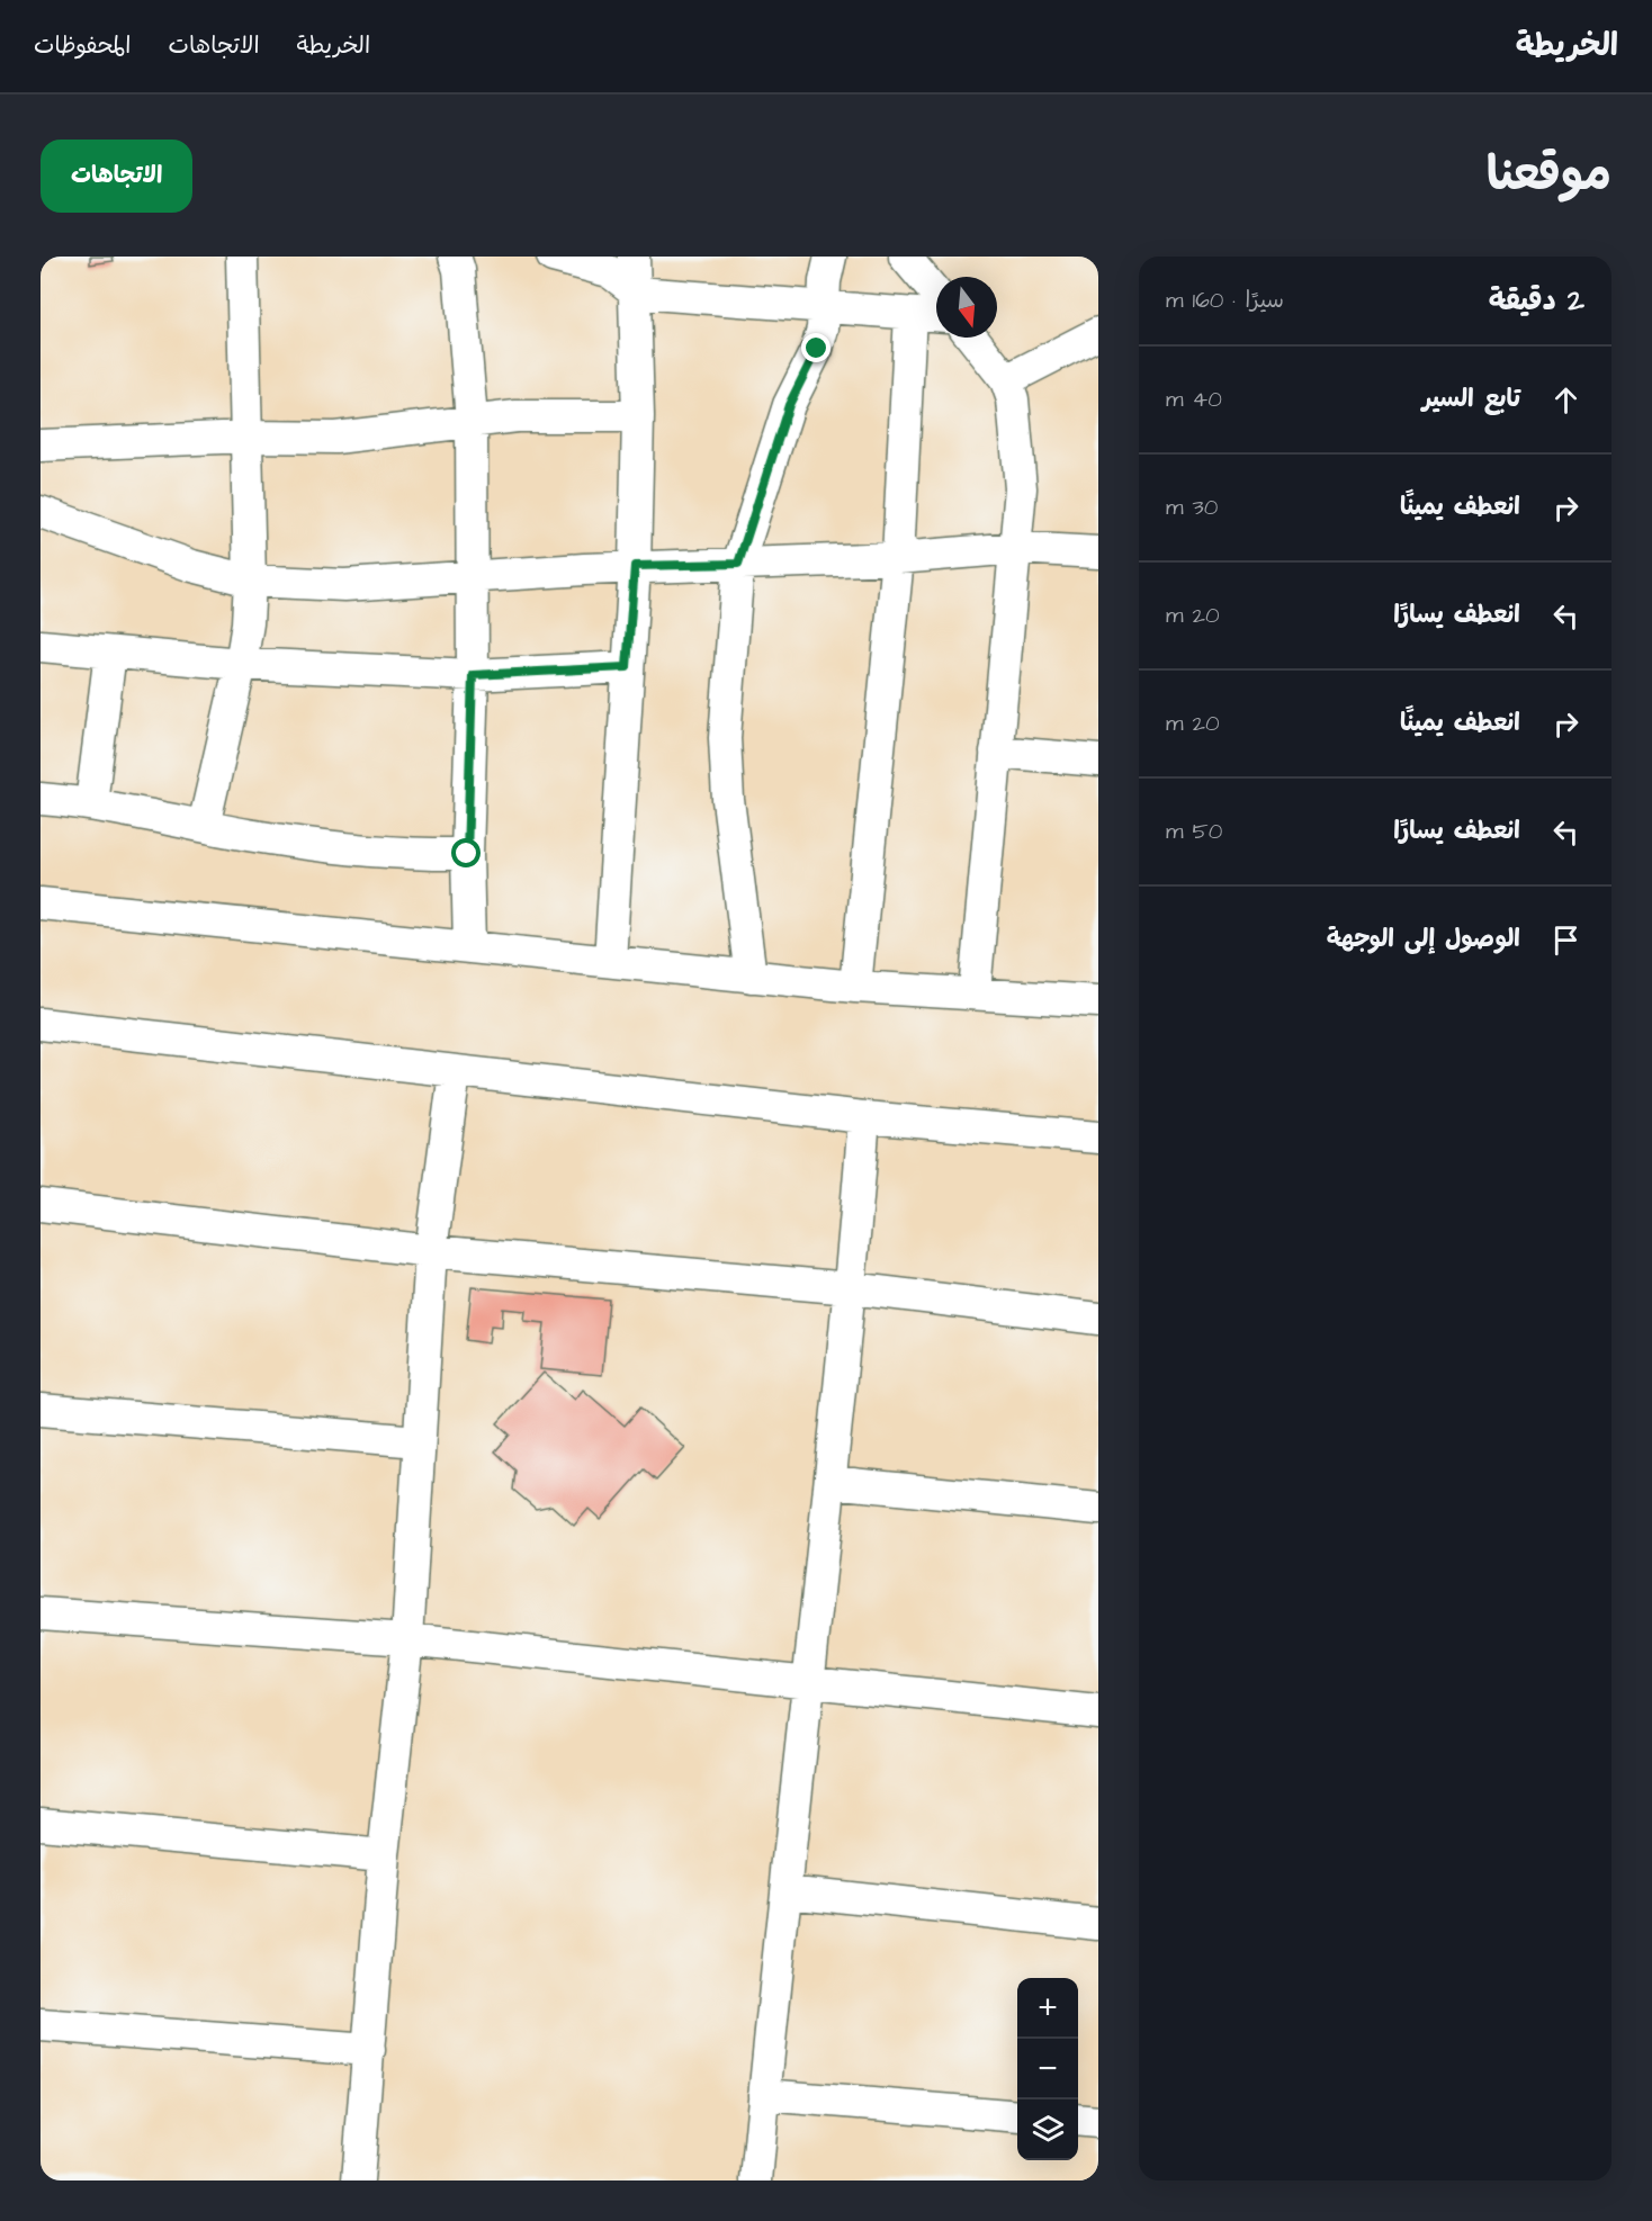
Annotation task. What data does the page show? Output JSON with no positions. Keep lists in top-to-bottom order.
{
  "north": "bottom",
  "page": {
    "header": "الخريطة",
    "nav": ["الخريطة", "الاتجاهات", "المحفوظات"],
    "title": "موقعنا",
    "buttons": "الاتجاهات",
    "heading": ["2 دقيقة", "سيرًا · 160 m"],
    "list": [
      ["تابع السير", "40 m"],
      ["انعطف يمينًا", "30 m"],
      ["انعطف يسارًا", "20 m"],
      ["انعطف يمينًا", "20 m"],
      ["انعطف يسارًا", "50 m"],
      "الوصول إلى الوجهة"
    ],
    "map_buttons": ["+", "−"]
  }
}
